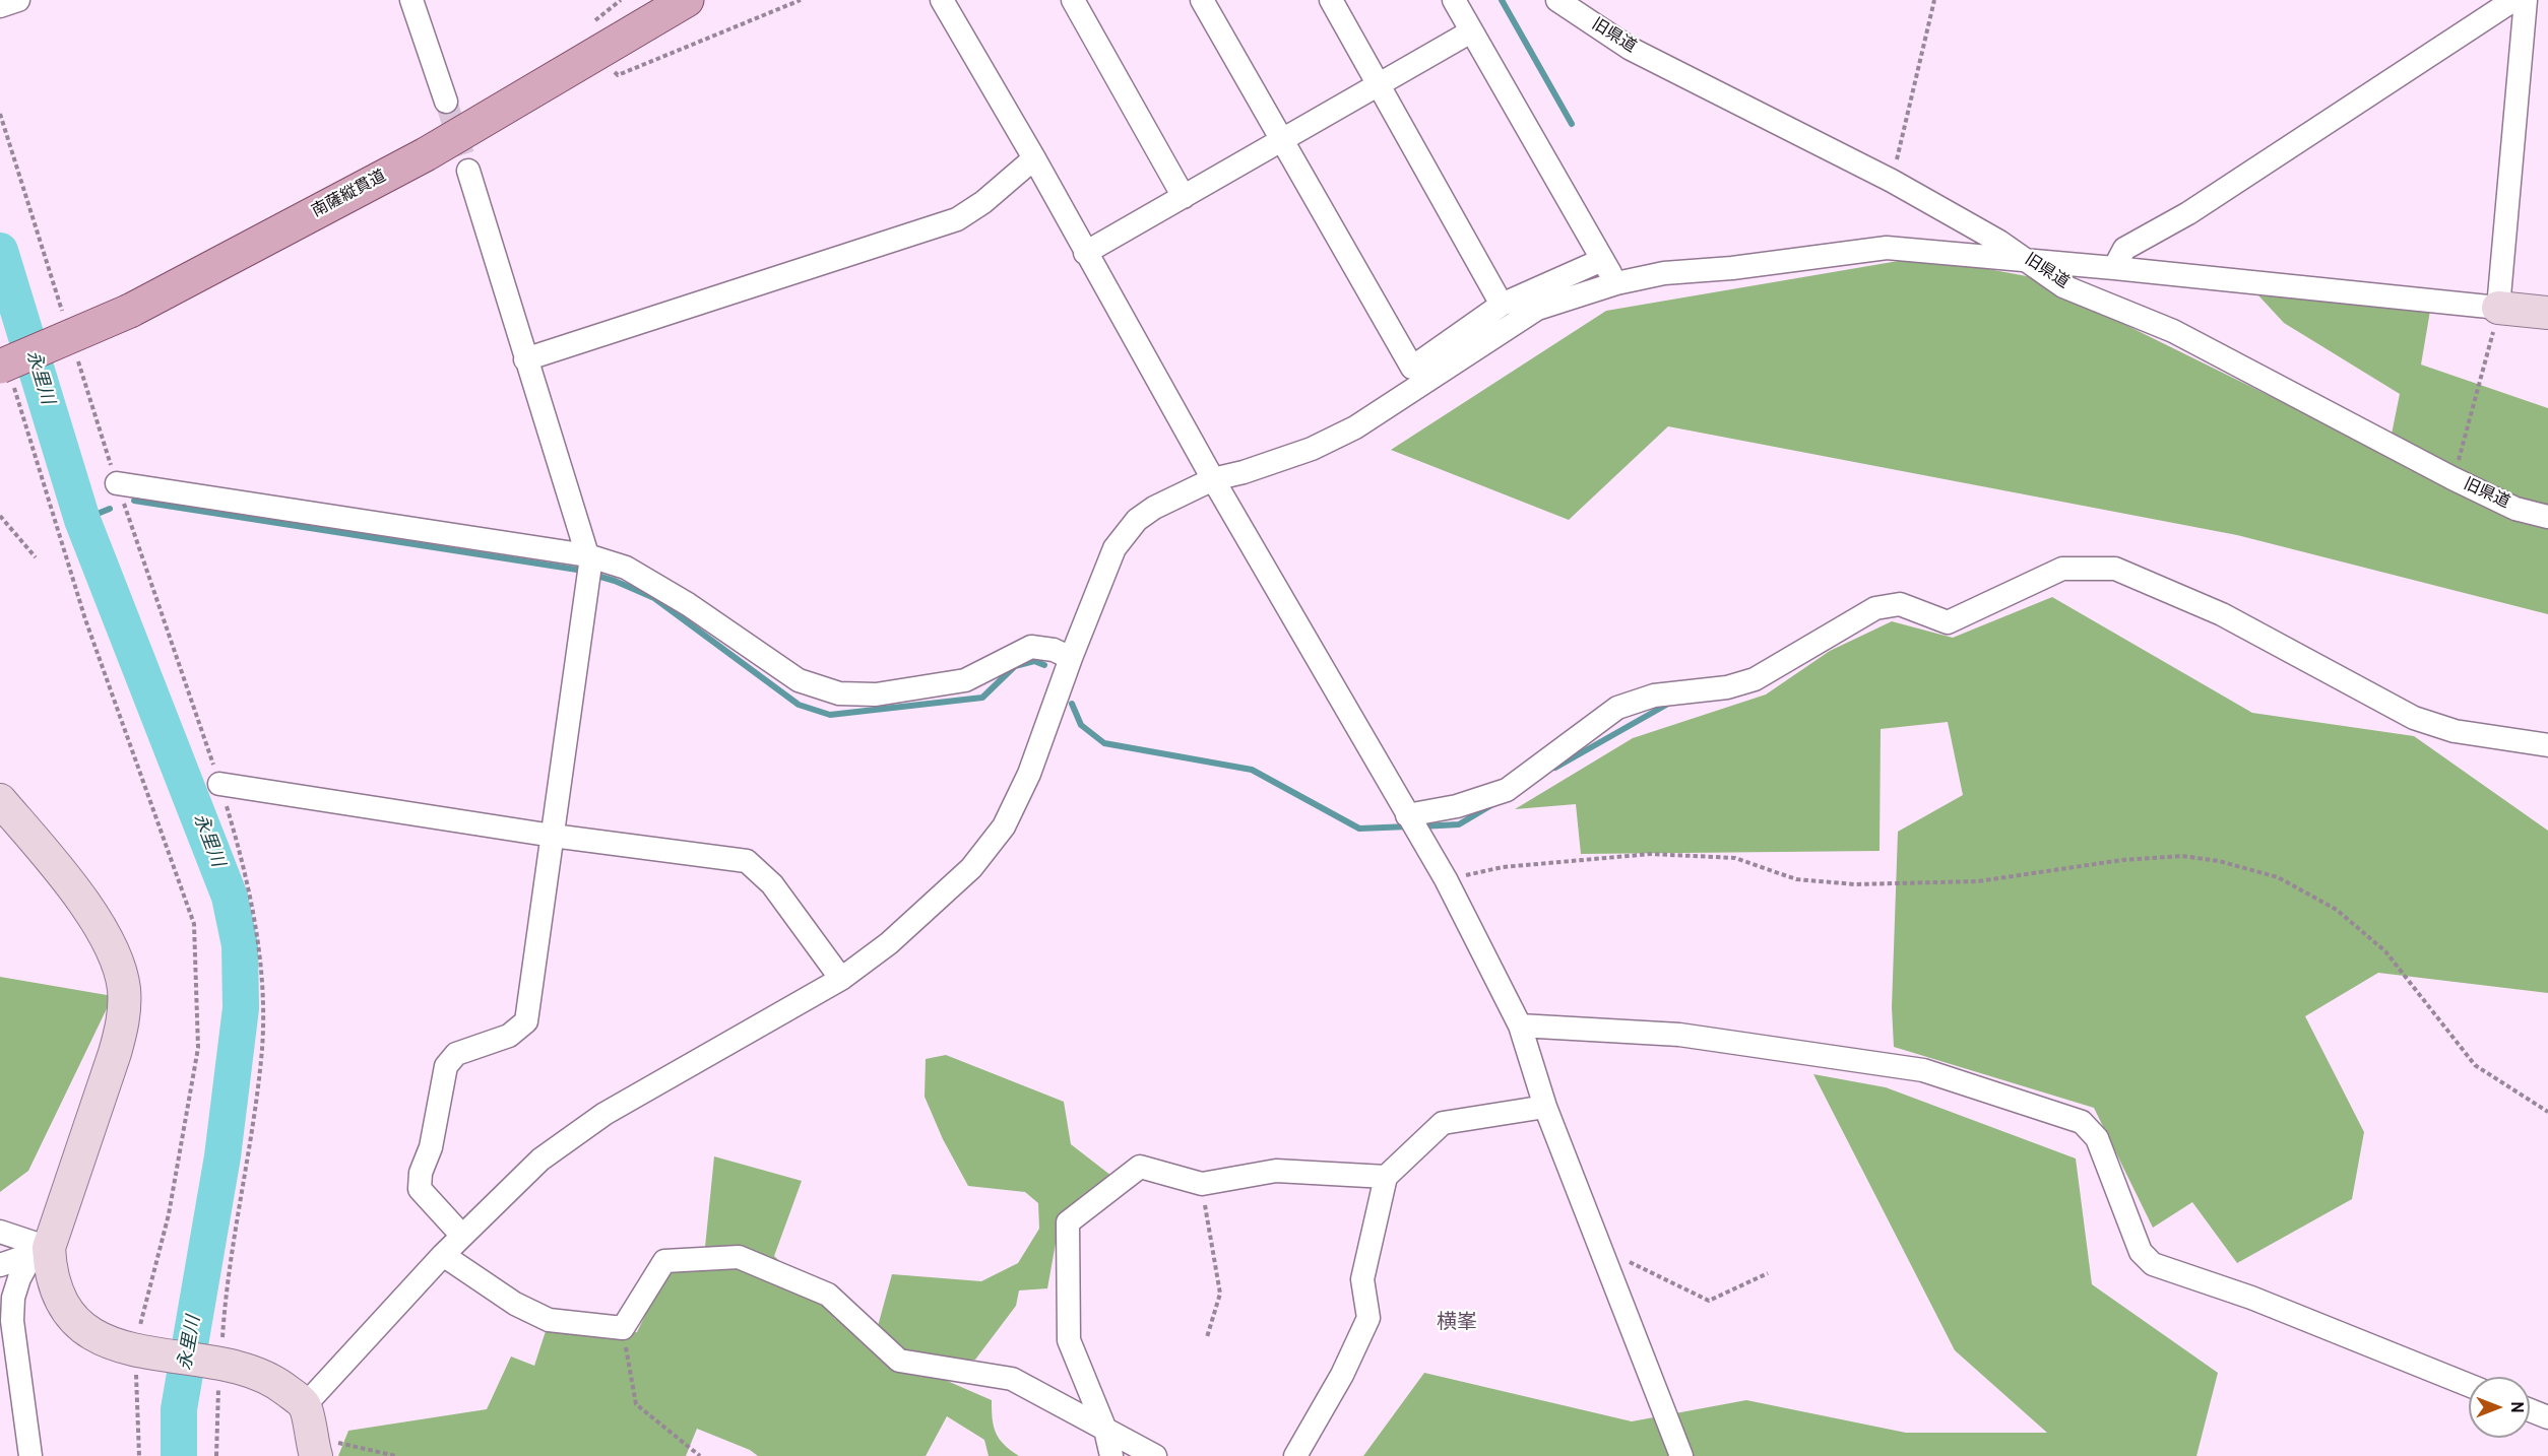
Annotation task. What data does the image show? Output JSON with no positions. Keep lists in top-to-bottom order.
{
  "streets": {
    "main road": ["南薩縦貫道"],
    "street": ["旧県道"]
  },
  "districts": ["横峯"],
  "water": ["永里川"],
  "north": "right"
}
